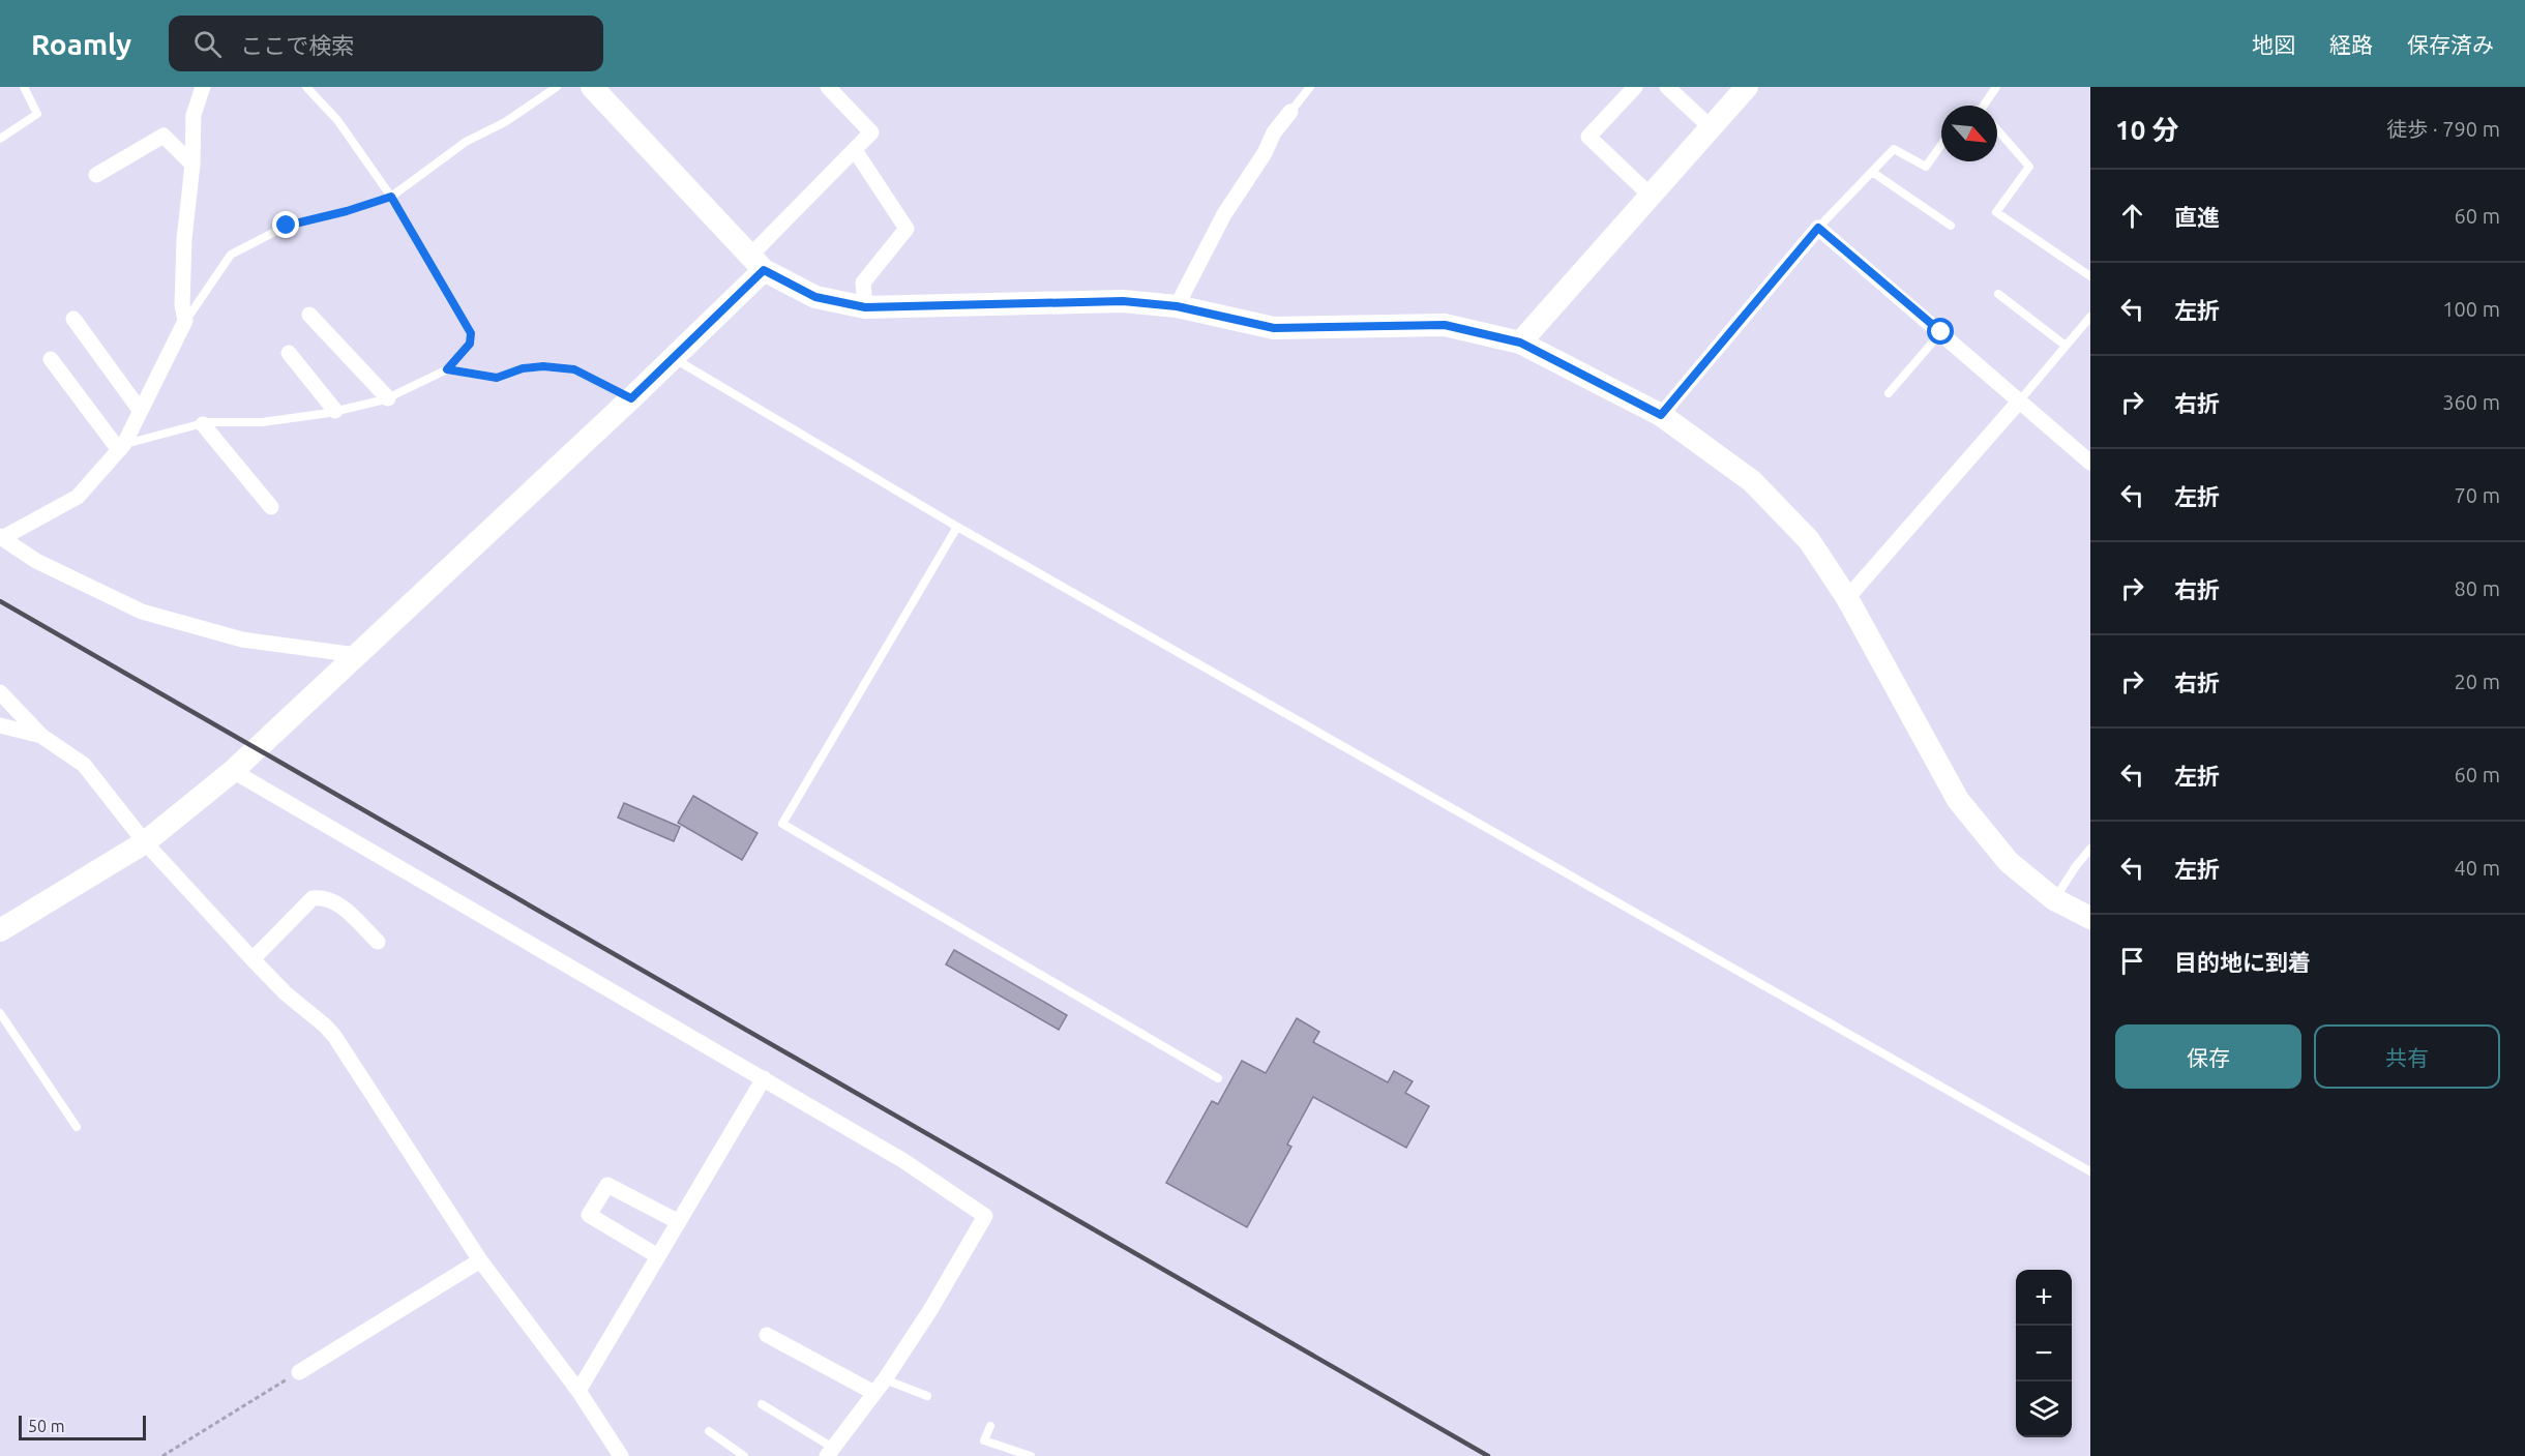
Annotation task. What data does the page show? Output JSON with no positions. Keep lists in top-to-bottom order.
{
  "scale_bar": "50 m",
  "north": "bottom right",
  "page": {
    "header": "Roamly",
    "search": "ここで検索",
    "nav": ["地図", "経路", "保存済み"],
    "heading": ["10 分", "徒歩 · 790 m"],
    "list": [
      ["直進", "60 m"],
      ["左折", "100 m"],
      ["右折", "360 m"],
      ["左折", "70 m"],
      ["右折", "80 m"],
      ["右折", "20 m"],
      ["左折", "60 m"],
      ["左折", "40 m"],
      "目的地に到着"
    ],
    "buttons": ["保存", "共有"],
    "map_buttons": ["+", "−"],
    "scale": "50 m"
  }
}
